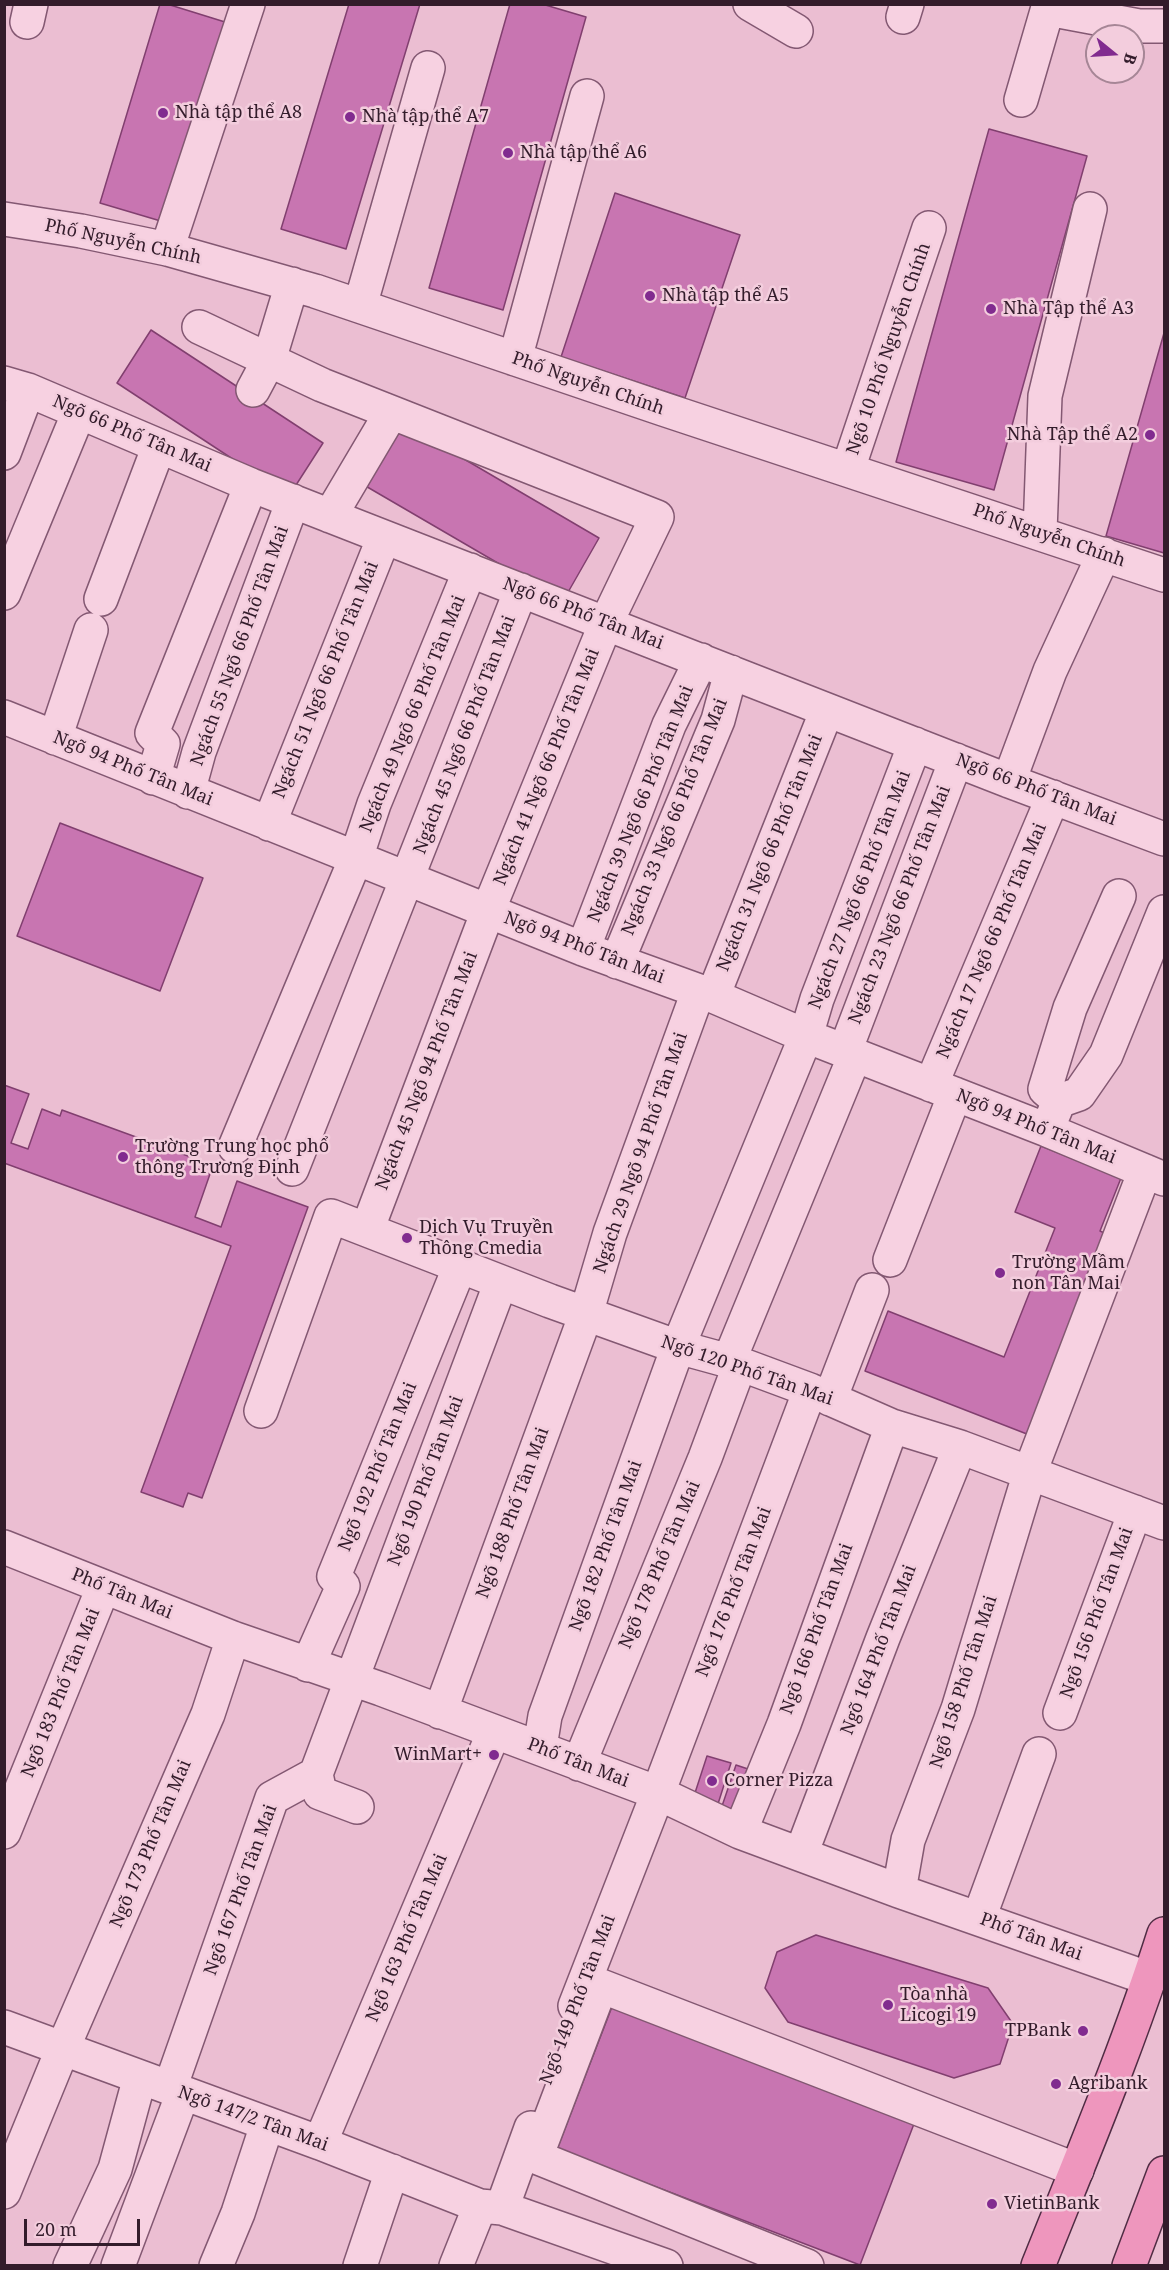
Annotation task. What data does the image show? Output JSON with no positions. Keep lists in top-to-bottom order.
{
  "streets": {
    "street": [
      "Phố Nguyễn Chính",
      "Ngõ 10 Phố Nguyễn Chính",
      "Ngõ 66 Phố Tân Mai",
      "Ngách 55 Ngõ 66 Phố Tân Mai",
      "Ngách 51 Ngõ 66 Phố Tân Mai",
      "Ngách 49 Ngõ 66 Phố Tân Mai",
      "Ngách 45 Ngõ 66 Phố Tân Mai",
      "Ngách 41 Ngõ 66 Phố Tân Mai",
      "Ngõ 94 Phố Tân Mai",
      "Ngách 39 Ngõ 66 Phố Tân Mai",
      "Ngách 33 Ngõ 66 Phố Tân Mai",
      "Ngách 31 Ngõ 66 Phố Tân Mai",
      "Ngách 27 Ngõ 66 Phố Tân Mai",
      "Ngách 23 Ngõ 66 Phố Tân Mai",
      "Ngách 17 Ngõ 66 Phố Tân Mai",
      "Ngách 45 Ngõ 94 Phố Tân Mai",
      "Ngách 29 Ngõ 94 Phố Tân Mai",
      "Ngõ 120 Phố Tân Mai",
      "Ngõ 192 Phố Tân Mai",
      "Ngõ 190 Phố Tân Mai",
      "Ngõ 188 Phố Tân Mai",
      "Ngõ 182 Phố Tân Mai",
      "Ngõ 178 Phố Tân Mai",
      "Ngõ 176 Phố Tân Mai",
      "Phố Tân Mai",
      "Ngõ 156 Phố Tân Mai",
      "Ngõ 166 Phố Tân Mai",
      "Ngõ 164 Phố Tân Mai",
      "Ngõ 158 Phố Tân Mai",
      "Ngõ 183 Phố Tân Mai",
      "Ngõ 173 Phố Tân Mai",
      "Ngõ 167 Phố Tân Mai",
      "Ngõ 163 Phố Tân Mai",
      "Ngõ 149 Phố Tân Mai",
      "Ngõ 147/2 Tân Mai"
    ]
  },
  "crossings": [
    ["Phố Nguyễn Chính", "Ngõ 10 Phố Nguyễn Chính"],
    ["Ngõ 66 Phố Tân Mai", "Ngách 55 Ngõ 66 Phố Tân Mai"],
    ["Ngõ 66 Phố Tân Mai", "Ngách 51 Ngõ 66 Phố Tân Mai"],
    ["Ngõ 66 Phố Tân Mai", "Ngách 49 Ngõ 66 Phố Tân Mai"],
    ["Ngõ 66 Phố Tân Mai", "Ngách 45 Ngõ 66 Phố Tân Mai"],
    ["Ngõ 66 Phố Tân Mai", "Ngách 41 Ngõ 66 Phố Tân Mai"],
    ["Ngõ 66 Phố Tân Mai", "Ngách 39 Ngõ 66 Phố Tân Mai"],
    ["Ngõ 66 Phố Tân Mai", "Ngách 33 Ngõ 66 Phố Tân Mai"],
    ["Ngõ 66 Phố Tân Mai", "Ngách 31 Ngõ 66 Phố Tân Mai"],
    ["Ngõ 66 Phố Tân Mai", "Ngách 27 Ngõ 66 Phố Tân Mai"],
    ["Ngõ 66 Phố Tân Mai", "Ngách 23 Ngõ 66 Phố Tân Mai"],
    ["Ngõ 66 Phố Tân Mai", "Ngách 17 Ngõ 66 Phố Tân Mai"],
    ["Ngách 55 Ngõ 66 Phố Tân Mai", "Ngõ 94 Phố Tân Mai"],
    ["Ngách 51 Ngõ 66 Phố Tân Mai", "Ngõ 94 Phố Tân Mai"],
    ["Ngách 49 Ngõ 66 Phố Tân Mai", "Ngõ 94 Phố Tân Mai"],
    ["Ngách 45 Ngõ 66 Phố Tân Mai", "Ngõ 94 Phố Tân Mai"],
    ["Ngách 41 Ngõ 66 Phố Tân Mai", "Ngõ 94 Phố Tân Mai"],
    ["Ngách 41 Ngõ 66 Phố Tân Mai", "Ngách 45 Ngõ 94 Phố Tân Mai"],
    ["Ngõ 94 Phố Tân Mai", "Ngách 39 Ngõ 66 Phố Tân Mai"],
    ["Ngõ 94 Phố Tân Mai", "Ngách 33 Ngõ 66 Phố Tân Mai"],
    ["Ngõ 94 Phố Tân Mai", "Ngách 31 Ngõ 66 Phố Tân Mai"],
    ["Ngõ 94 Phố Tân Mai", "Ngách 27 Ngõ 66 Phố Tân Mai"],
    ["Ngõ 94 Phố Tân Mai", "Ngách 23 Ngõ 66 Phố Tân Mai"],
    ["Ngõ 94 Phố Tân Mai", "Ngách 17 Ngõ 66 Phố Tân Mai"],
    ["Ngõ 94 Phố Tân Mai", "Ngách 45 Ngõ 94 Phố Tân Mai"],
    ["Ngõ 94 Phố Tân Mai", "Ngách 29 Ngõ 94 Phố Tân Mai"],
    ["Ngõ 94 Phố Tân Mai", "Ngõ 158 Phố Tân Mai"],
    ["Ngách 31 Ngõ 66 Phố Tân Mai", "Ngách 29 Ngõ 94 Phố Tân Mai"],
    ["Ngách 27 Ngõ 66 Phố Tân Mai", "Ngõ 120 Phố Tân Mai"],
    ["Ngách 27 Ngõ 66 Phố Tân Mai", "Ngõ 182 Phố Tân Mai"],
    ["Ngách 23 Ngõ 66 Phố Tân Mai", "Ngõ 120 Phố Tân Mai"],
    ["Ngách 23 Ngõ 66 Phố Tân Mai", "Ngõ 178 Phố Tân Mai"],
    ["Ngách 45 Ngõ 94 Phố Tân Mai", "Ngõ 120 Phố Tân Mai"],
    ["Ngách 29 Ngõ 94 Phố Tân Mai", "Ngõ 120 Phố Tân Mai"],
    ["Ngách 29 Ngõ 94 Phố Tân Mai", "Ngõ 188 Phố Tân Mai"],
    ["Ngõ 120 Phố Tân Mai", "Ngõ 192 Phố Tân Mai"],
    ["Ngõ 120 Phố Tân Mai", "Ngõ 190 Phố Tân Mai"],
    ["Ngõ 120 Phố Tân Mai", "Ngõ 188 Phố Tân Mai"],
    ["Ngõ 120 Phố Tân Mai", "Ngõ 182 Phố Tân Mai"],
    ["Ngõ 120 Phố Tân Mai", "Ngõ 178 Phố Tân Mai"],
    ["Ngõ 120 Phố Tân Mai", "Ngõ 176 Phố Tân Mai"],
    ["Ngõ 120 Phố Tân Mai", "Ngõ 156 Phố Tân Mai"],
    ["Ngõ 120 Phố Tân Mai", "Ngõ 166 Phố Tân Mai"],
    ["Ngõ 120 Phố Tân Mai", "Ngõ 164 Phố Tân Mai"],
    ["Ngõ 120 Phố Tân Mai", "Ngõ 158 Phố Tân Mai"],
    ["Ngõ 192 Phố Tân Mai", "Phố Tân Mai"],
    ["Ngõ 190 Phố Tân Mai", "Phố Tân Mai"],
    ["Ngõ 188 Phố Tân Mai", "Phố Tân Mai"],
    ["Ngõ 182 Phố Tân Mai", "Phố Tân Mai"],
    ["Ngõ 178 Phố Tân Mai", "Phố Tân Mai"],
    ["Ngõ 176 Phố Tân Mai", "Phố Tân Mai"],
    ["Ngõ 176 Phố Tân Mai", "Ngõ 149 Phố Tân Mai"],
    ["Phố Tân Mai", "Ngõ 166 Phố Tân Mai"],
    ["Phố Tân Mai", "Ngõ 164 Phố Tân Mai"],
    ["Phố Tân Mai", "Ngõ 158 Phố Tân Mai"],
    ["Phố Tân Mai", "Ngõ 183 Phố Tân Mai"],
    ["Phố Tân Mai", "Ngõ 173 Phố Tân Mai"],
    ["Phố Tân Mai", "Ngõ 163 Phố Tân Mai"],
    ["Phố Tân Mai", "Ngõ 149 Phố Tân Mai"],
    ["Ngõ 173 Phố Tân Mai", "Ngõ 147/2 Tân Mai"],
    ["Ngõ 167 Phố Tân Mai", "Ngõ 147/2 Tân Mai"],
    ["Ngõ 163 Phố Tân Mai", "Ngõ 147/2 Tân Mai"],
    ["Ngõ 149 Phố Tân Mai", "Ngõ 147/2 Tân Mai"]
  ],
  "places": [
    "Nhà tập thể A8",
    "Nhà tập thể A7",
    "Nhà tập thể A6",
    "Nhà tập thể A5",
    "Nhà Tập thể A3",
    "Nhà Tập thể A2",
    "Trường Trung học phổ thông Trương Định",
    "Dịch Vụ Truyền Thông Cmedia",
    "Trường Mầm non Tân Mai",
    "WinMart+",
    "Corner Pizza",
    "Tòa nhà Licogi 19",
    "TPBank",
    "Agribank",
    "VietinBank"
  ],
  "scale_bar": "20 m",
  "north": "right"
}
